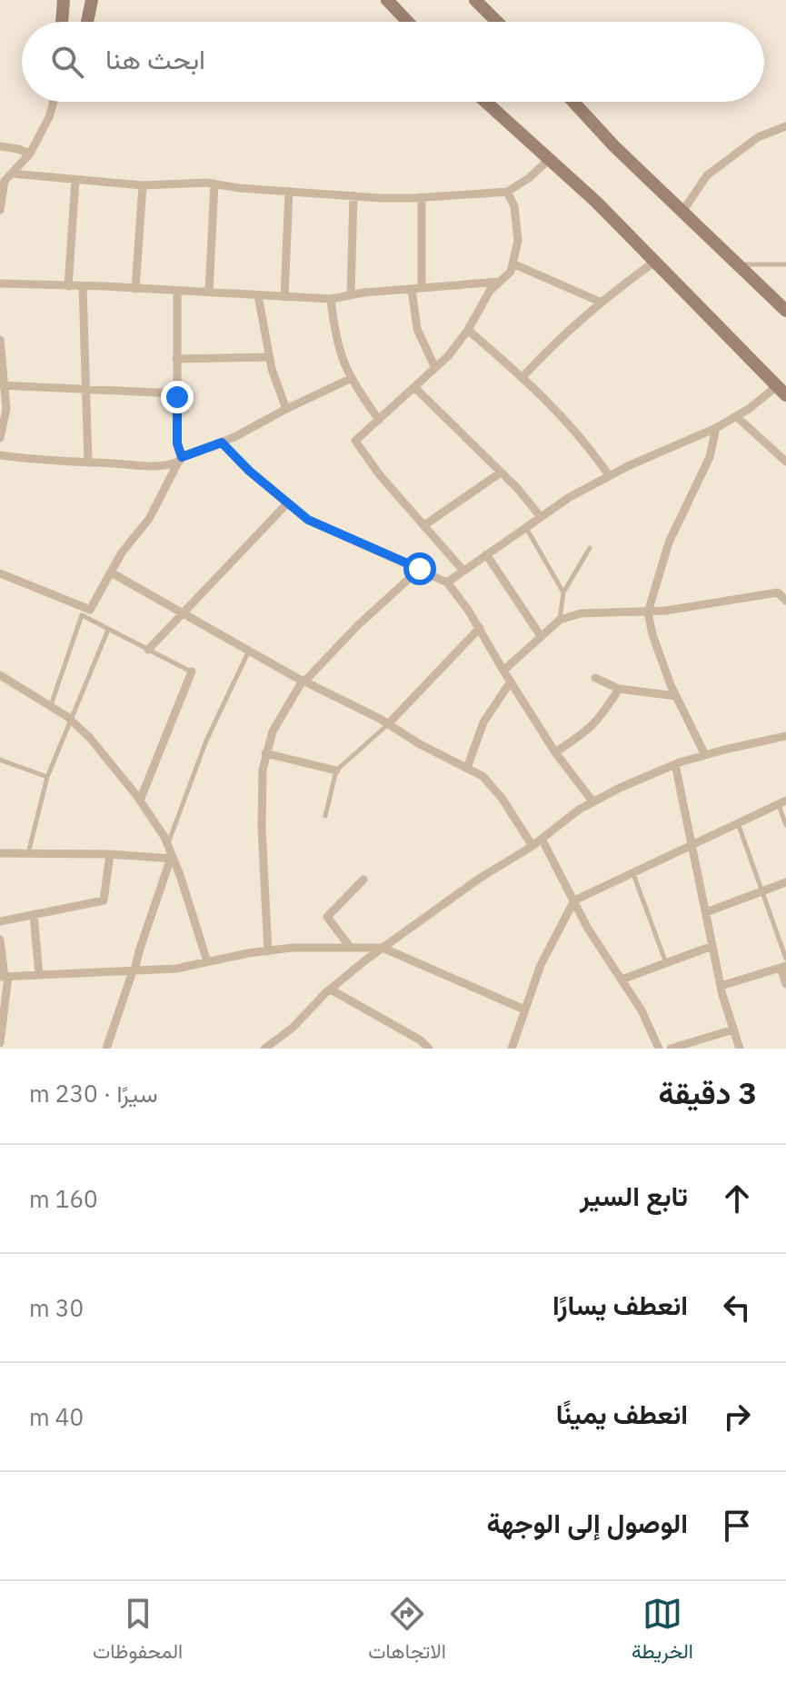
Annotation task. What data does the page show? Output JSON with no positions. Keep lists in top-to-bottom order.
{
  "page": {
    "search": "ابحث هنا",
    "heading": ["3 دقيقة", "سيرًا · 230 m"],
    "list": [
      ["تابع السير", "160 m"],
      ["انعطف يسارًا", "30 m"],
      ["انعطف يمينًا", "40 m"],
      "الوصول إلى الوجهة"
    ],
    "nav": ["الخريطة", "الاتجاهات", "المحفوظات"]
  }
}
